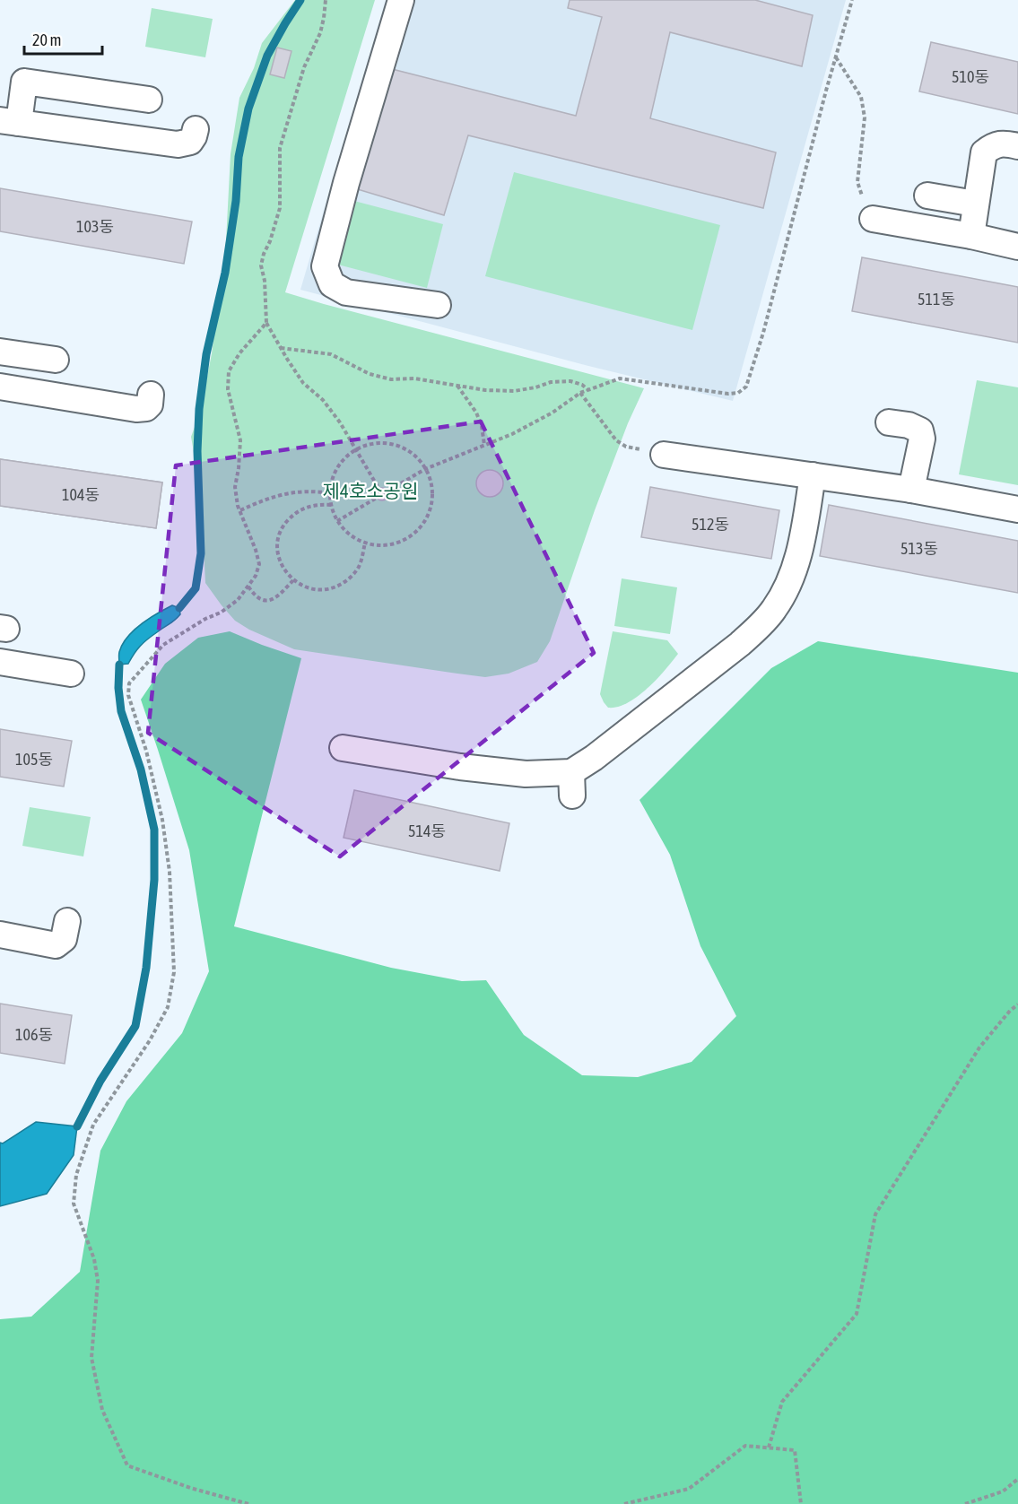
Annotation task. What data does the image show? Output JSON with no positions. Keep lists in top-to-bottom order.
{
  "parks": ["제4호소공원"],
  "house_numbers": [
    "510동",
    "103동",
    "511동",
    "104동",
    "512동",
    "513동",
    "105동",
    "514동",
    "106동"
  ],
  "scale_bar": "20 m"
}
